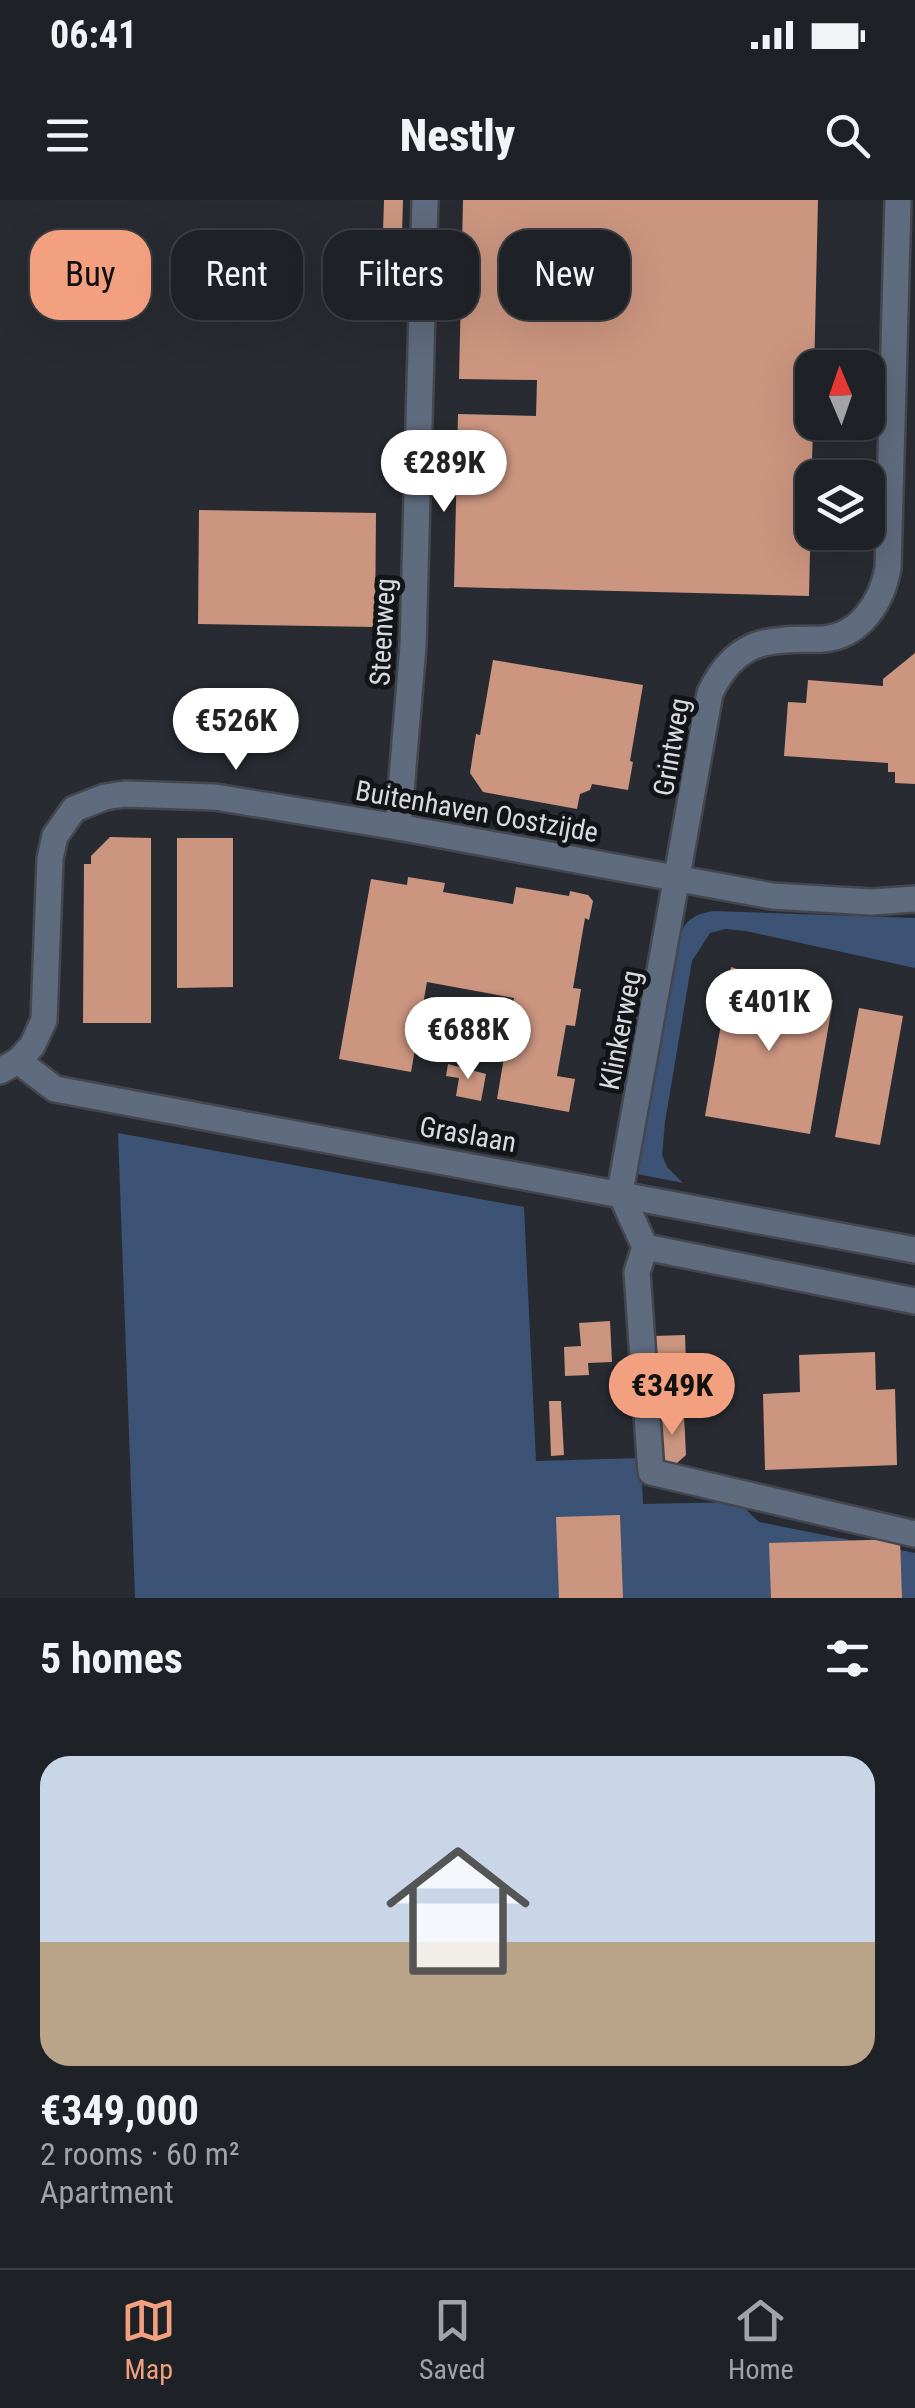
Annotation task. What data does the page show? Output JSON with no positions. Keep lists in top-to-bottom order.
{
  "streets": {
    "street": [
      "Steenweg",
      "Grintweg",
      "Buitenhaven Oostzijde",
      "Klinkerweg",
      "Graslaan"
    ]
  },
  "crossings": [
    ["Steenweg", "Buitenhaven Oostzijde"],
    ["Grintweg", "Buitenhaven Oostzijde"],
    ["Grintweg", "Klinkerweg"],
    ["Buitenhaven Oostzijde", "Klinkerweg"],
    ["Buitenhaven Oostzijde", "Graslaan"],
    ["Klinkerweg", "Graslaan"]
  ],
  "north": "top",
  "page": {
    "status": "06:41",
    "header": "Nestly",
    "chip": [
      "Buy",
      "Rent",
      "Filters",
      "New"
    ],
    "price": [
      "€289K",
      "€526K",
      "€401K",
      "€688K",
      "€349K"
    ],
    "heading": "5 homes",
    "list": [
      {
        "name": "€349,000",
        "note": "2 rooms · 60 m² · Apartment"
      }
    ],
    "tabs": ["Map", "Saved", "Home"]
  }
}
